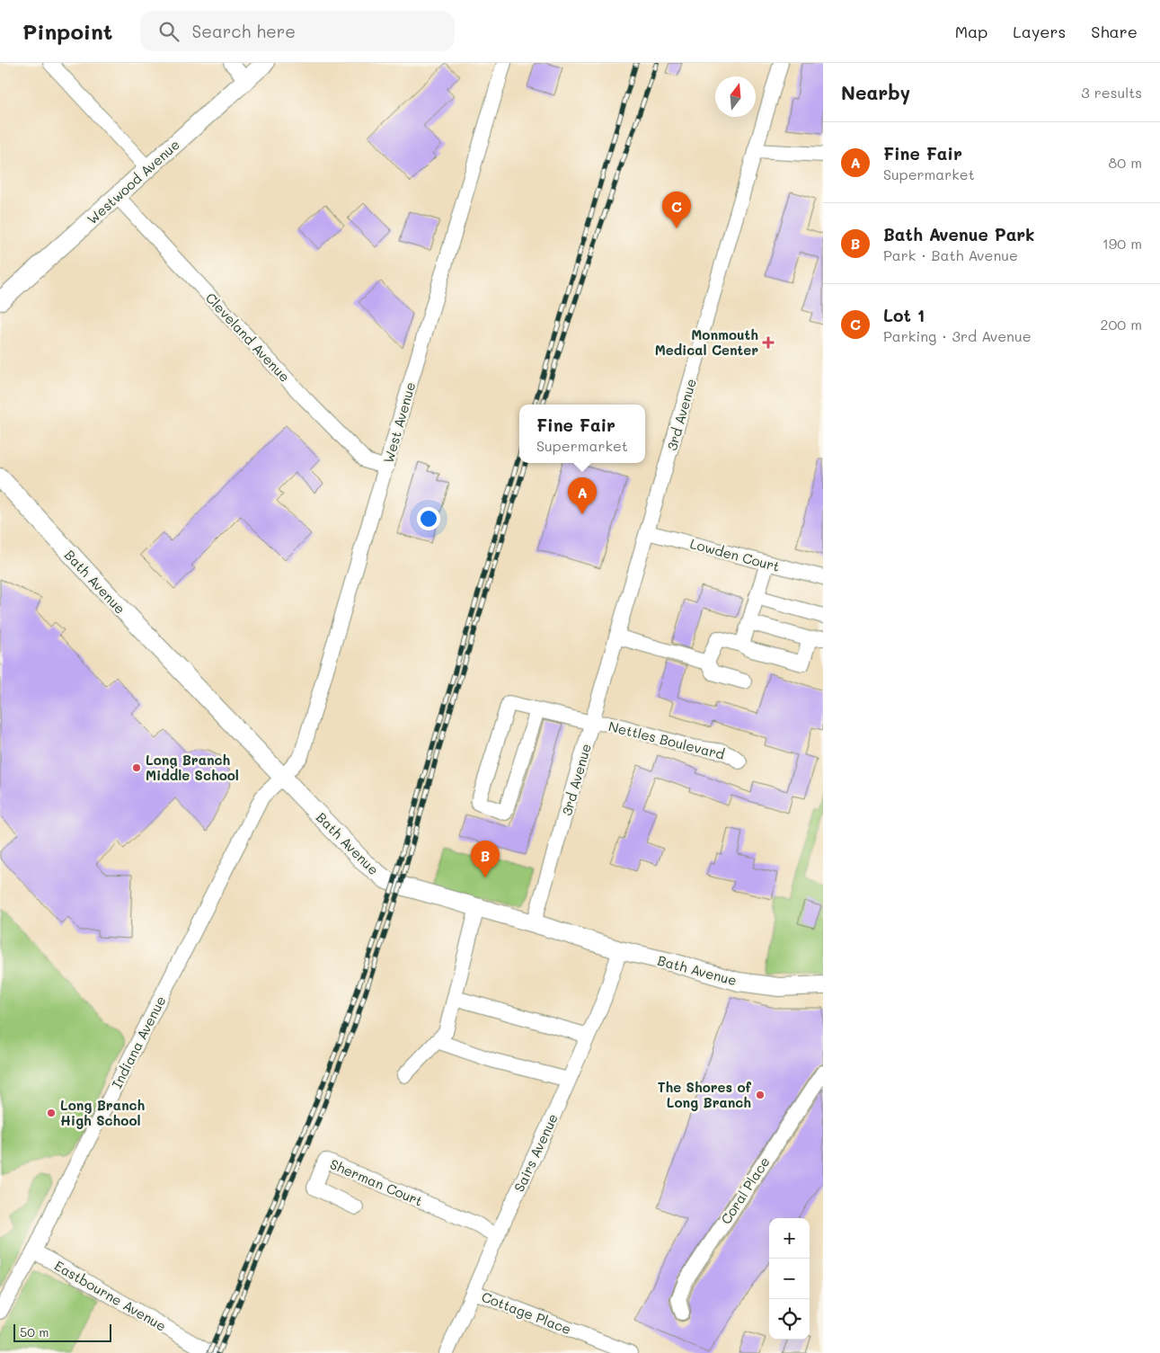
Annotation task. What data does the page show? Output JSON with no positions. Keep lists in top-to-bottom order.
{
  "streets": {
    "street": [
      "Westwood Avenue",
      "Cleveland Avenue",
      "3rd Avenue",
      "West Avenue",
      "Lowden Court",
      "Bath Avenue",
      "Nettles Boulevard",
      "Indiana Avenue",
      "Sairs Avenue",
      "Sherman Court",
      "Coral Place",
      "Eastbourne Avenue",
      "Cottage Place"
    ]
  },
  "crossings": [
    ["Westwood Avenue", "Cleveland Avenue"],
    ["Cleveland Avenue", "West Avenue"],
    ["3rd Avenue", "Lowden Court"],
    ["3rd Avenue", "Bath Avenue"],
    ["3rd Avenue", "Nettles Boulevard"],
    ["West Avenue", "Bath Avenue"],
    ["West Avenue", "Indiana Avenue"],
    ["Bath Avenue", "Indiana Avenue"],
    ["Bath Avenue", "Sairs Avenue"],
    ["Indiana Avenue", "Eastbourne Avenue"],
    ["Sairs Avenue", "Sherman Court"],
    ["Sairs Avenue", "Cottage Place"]
  ],
  "places": {
    "health": ["Monmouth Medical Center"],
    "other": ["Long Branch Middle School", "The Shores of Long Branch", "Long Branch High School"]
  },
  "scale_bar": "50 m",
  "north": "top",
  "page": {
    "header": "Pinpoint",
    "search": "Search here",
    "nav": ["Map", "Layers", "Share"],
    "heading": ["Nearby", "3 results"],
    "list": [
      {
        "mark": "A",
        "name": "Fine Fair",
        "note": "Supermarket",
        "value": "80 m"
      },
      {
        "mark": "B",
        "name": "Bath Avenue Park",
        "note": "Park · Bath Avenue",
        "value": "190 m"
      },
      {
        "mark": "C",
        "name": "Lot 1",
        "note": "Parking · 3rd Avenue",
        "value": "200 m"
      }
    ],
    "pins": ["C", "A", "B"],
    "popup": ["Fine Fair", "Supermarket"],
    "map_buttons": ["+", "−"],
    "scale": "50 m"
  }
}
